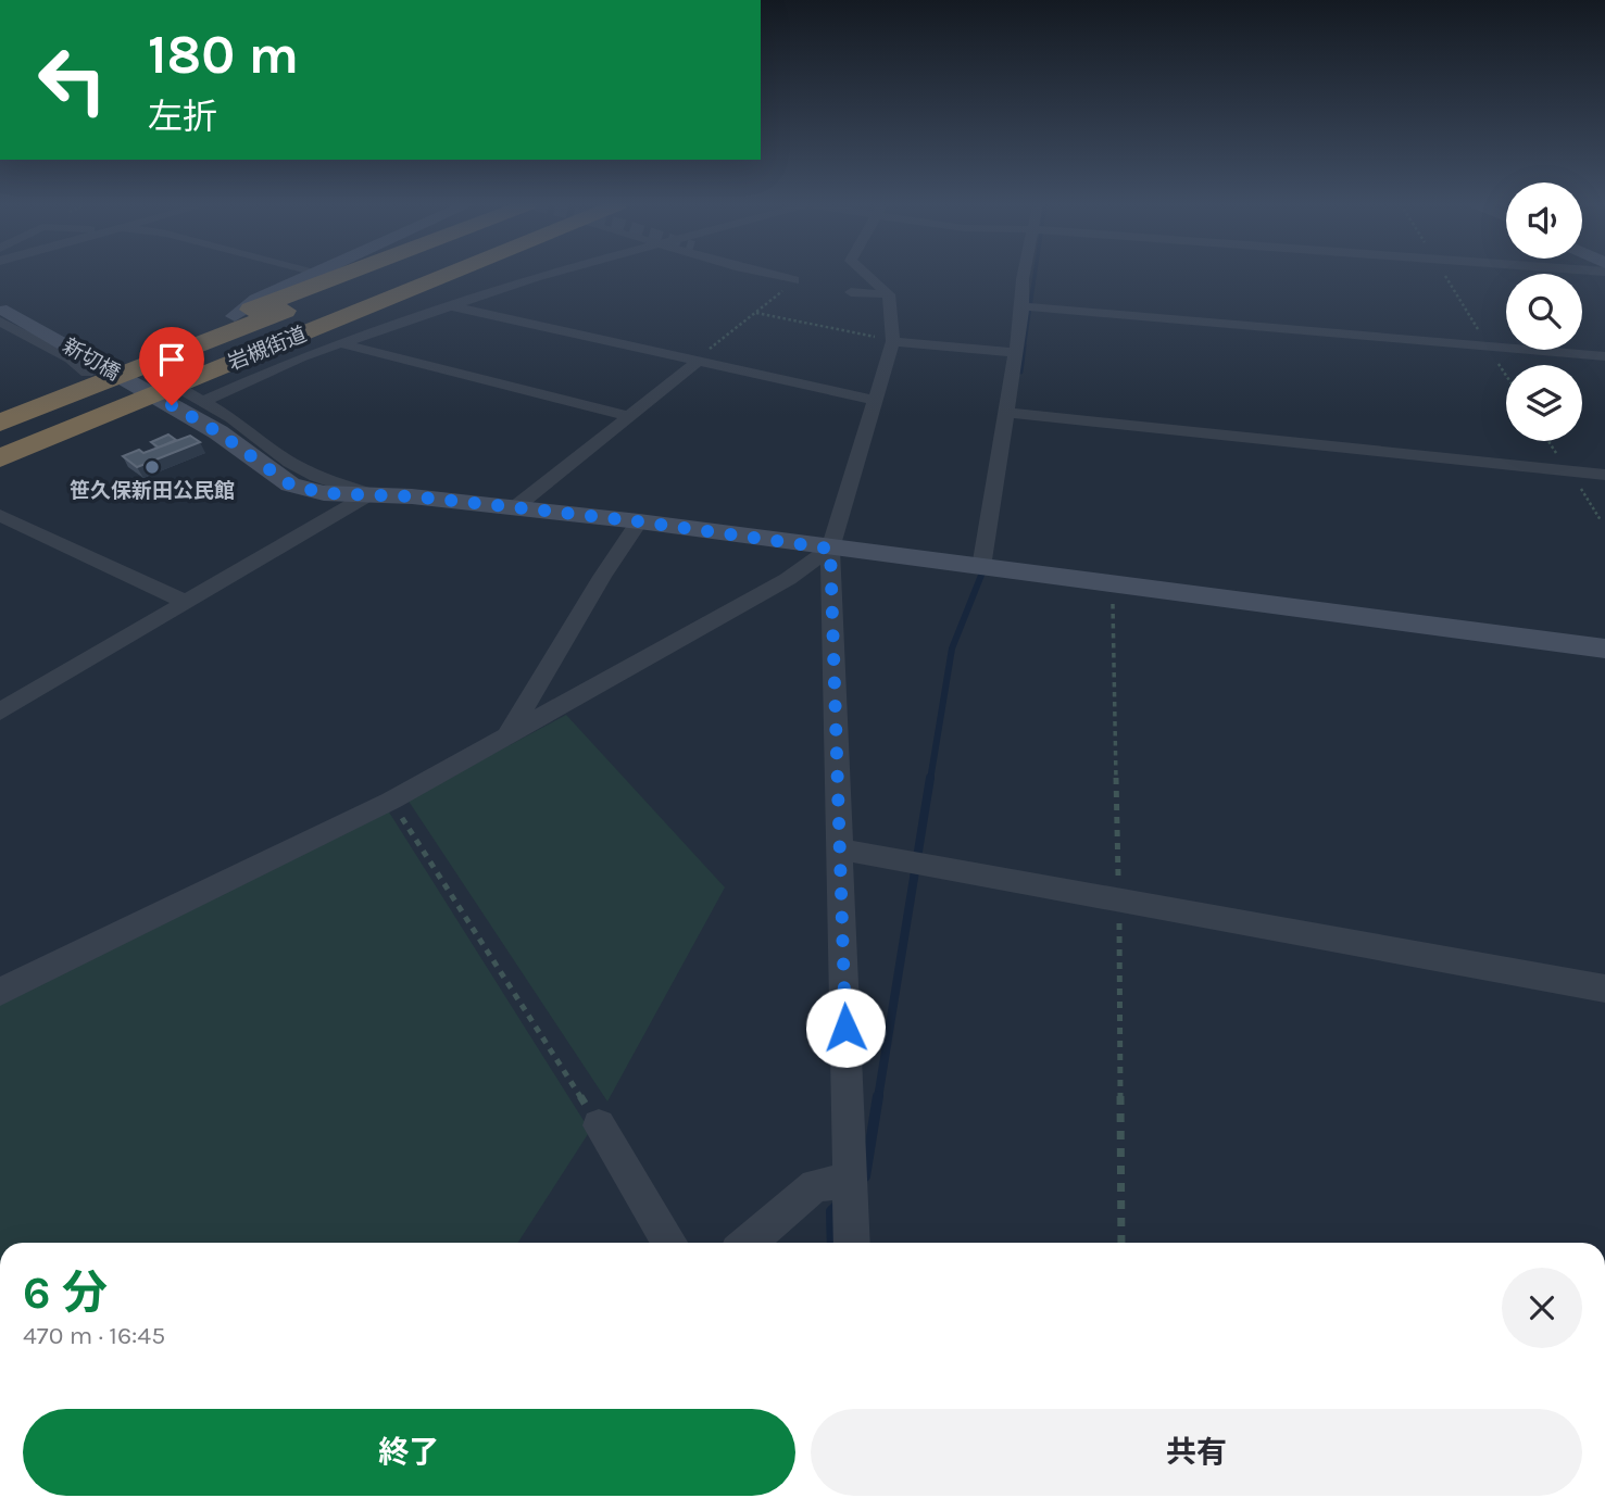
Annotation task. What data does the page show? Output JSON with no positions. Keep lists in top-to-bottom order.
{
  "streets": {
    "highway": ["岩槻街道"],
    "street": ["新切橋"]
  },
  "places": ["笹久保新田公民館"],
  "page": {
    "turn": ["180 m", "左折"],
    "heading": ["6 分", "470 m · 16:45"],
    "buttons": ["終了", "共有"]
  }
}
